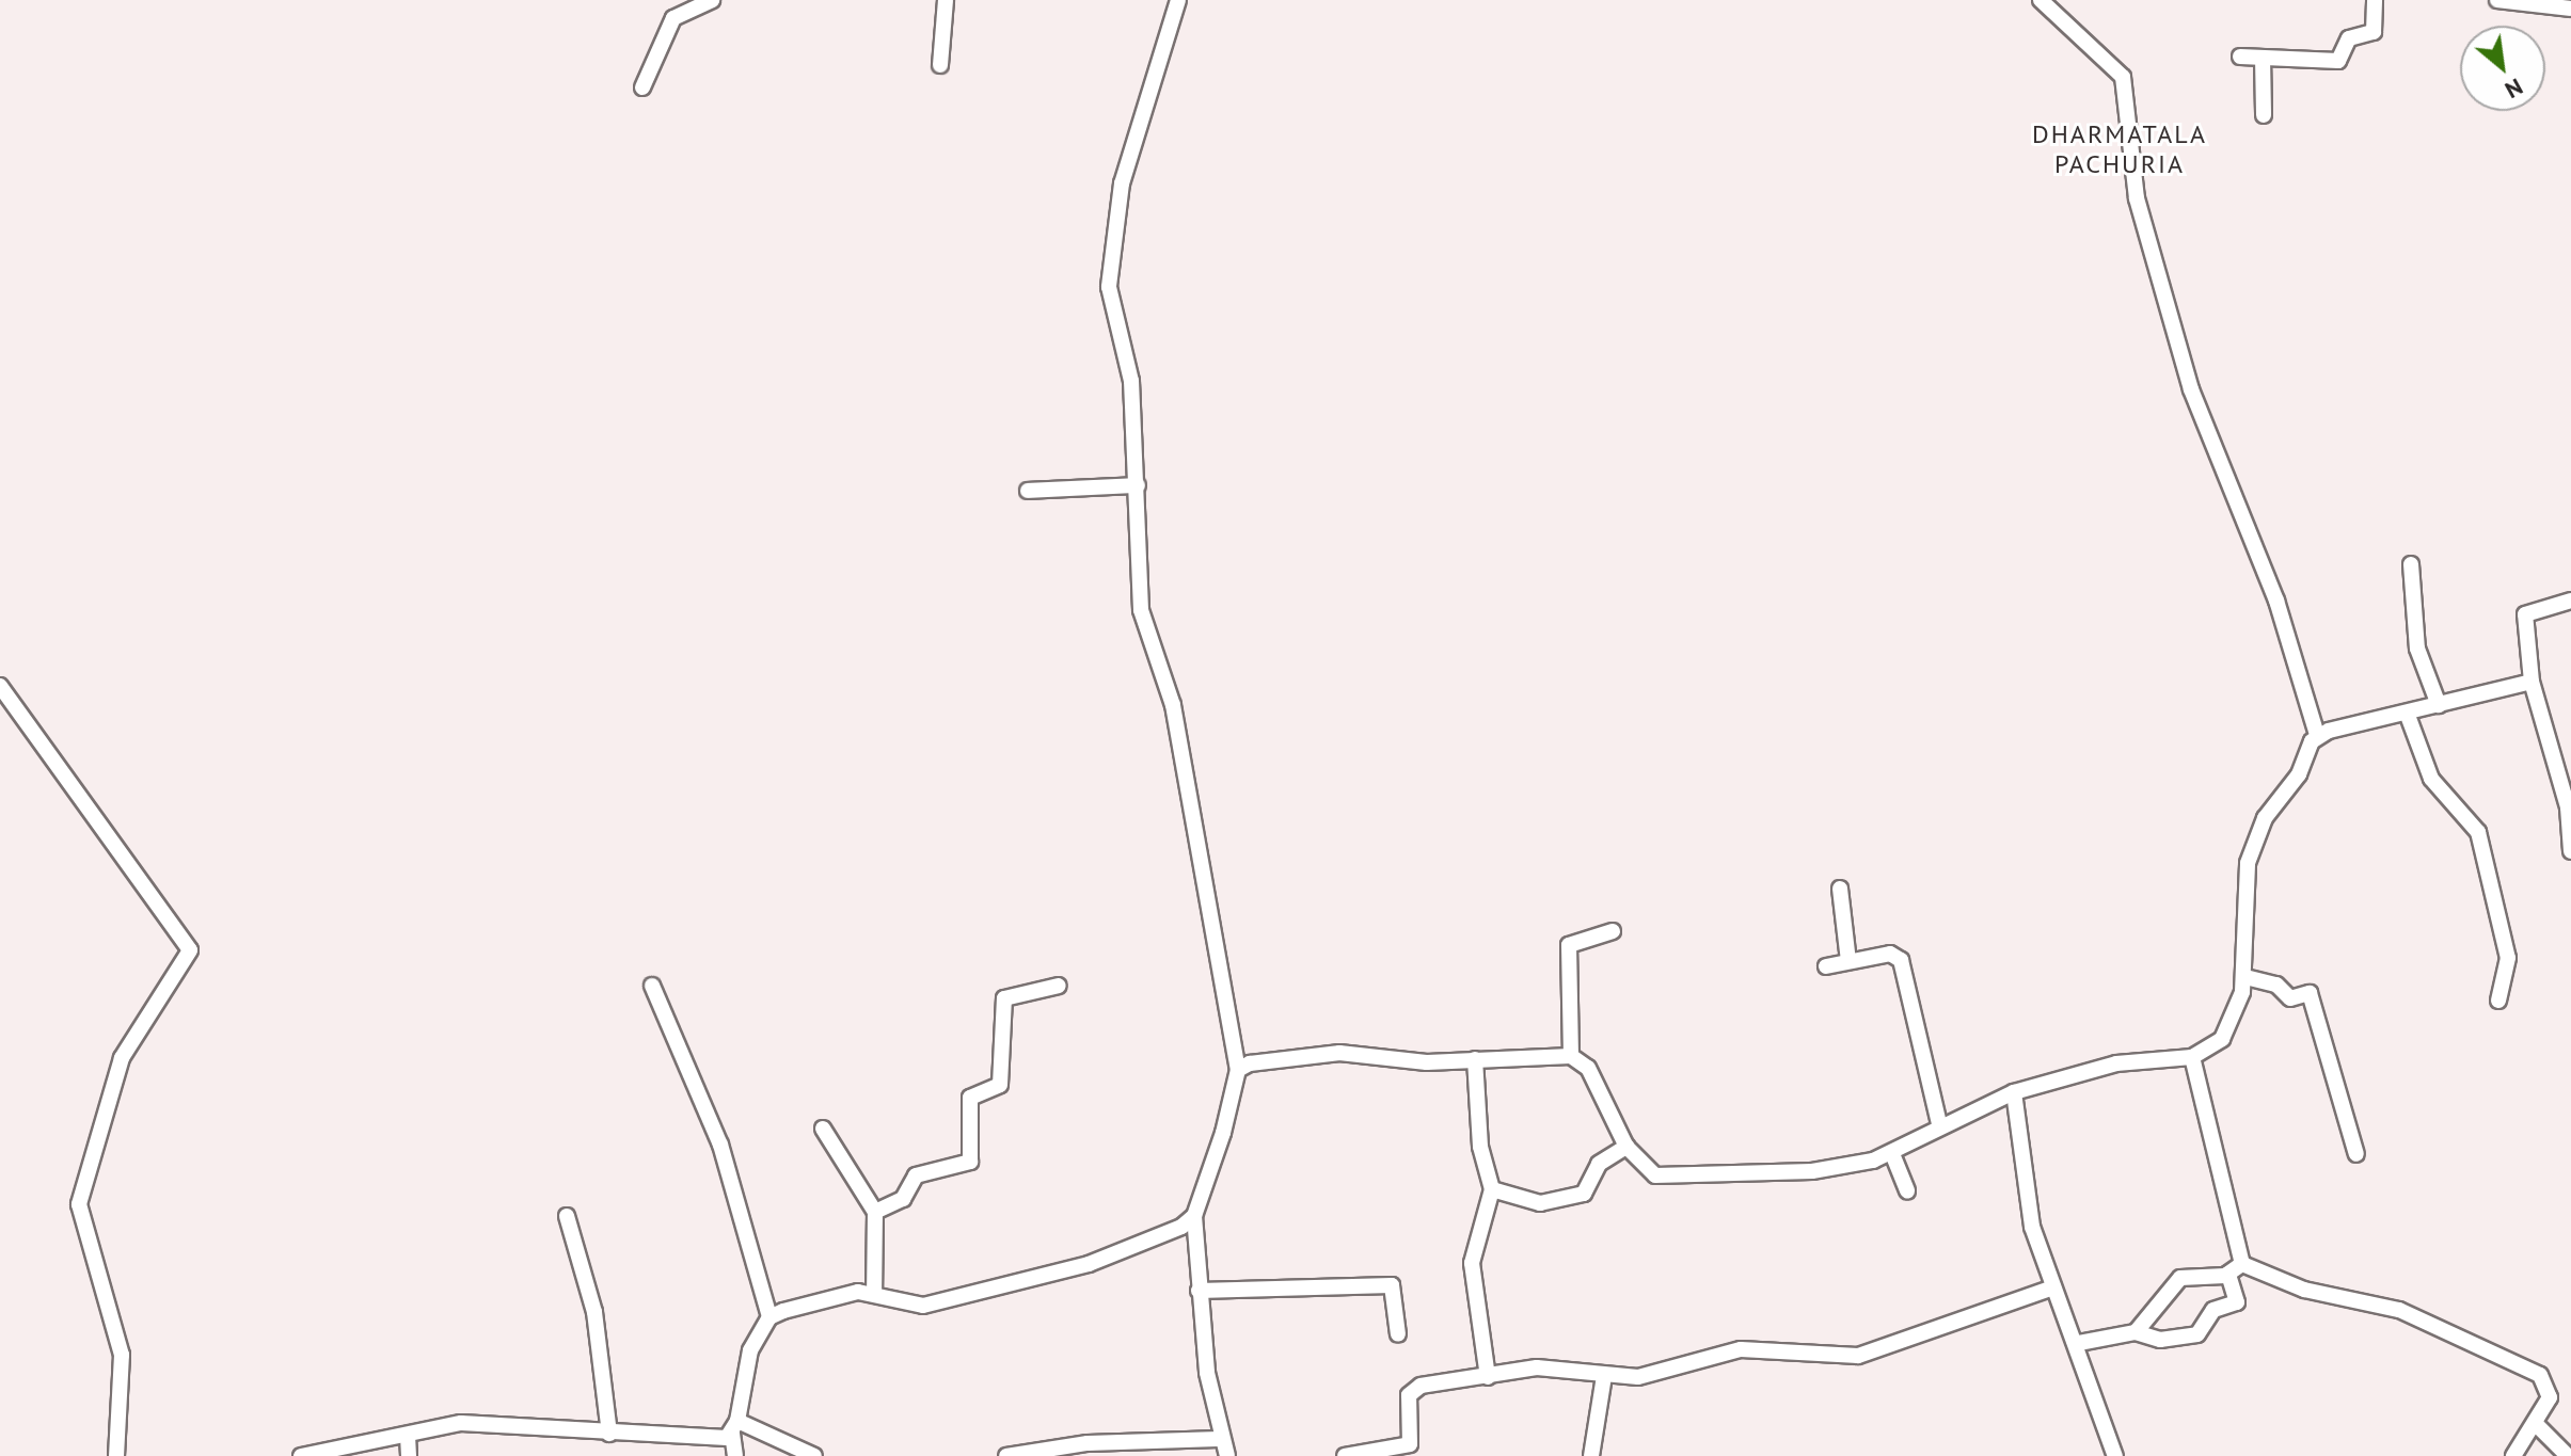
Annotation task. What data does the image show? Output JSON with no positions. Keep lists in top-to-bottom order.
{
  "districts": ["DHARMATALA PACHURIA"],
  "north": "bottom right"
}
